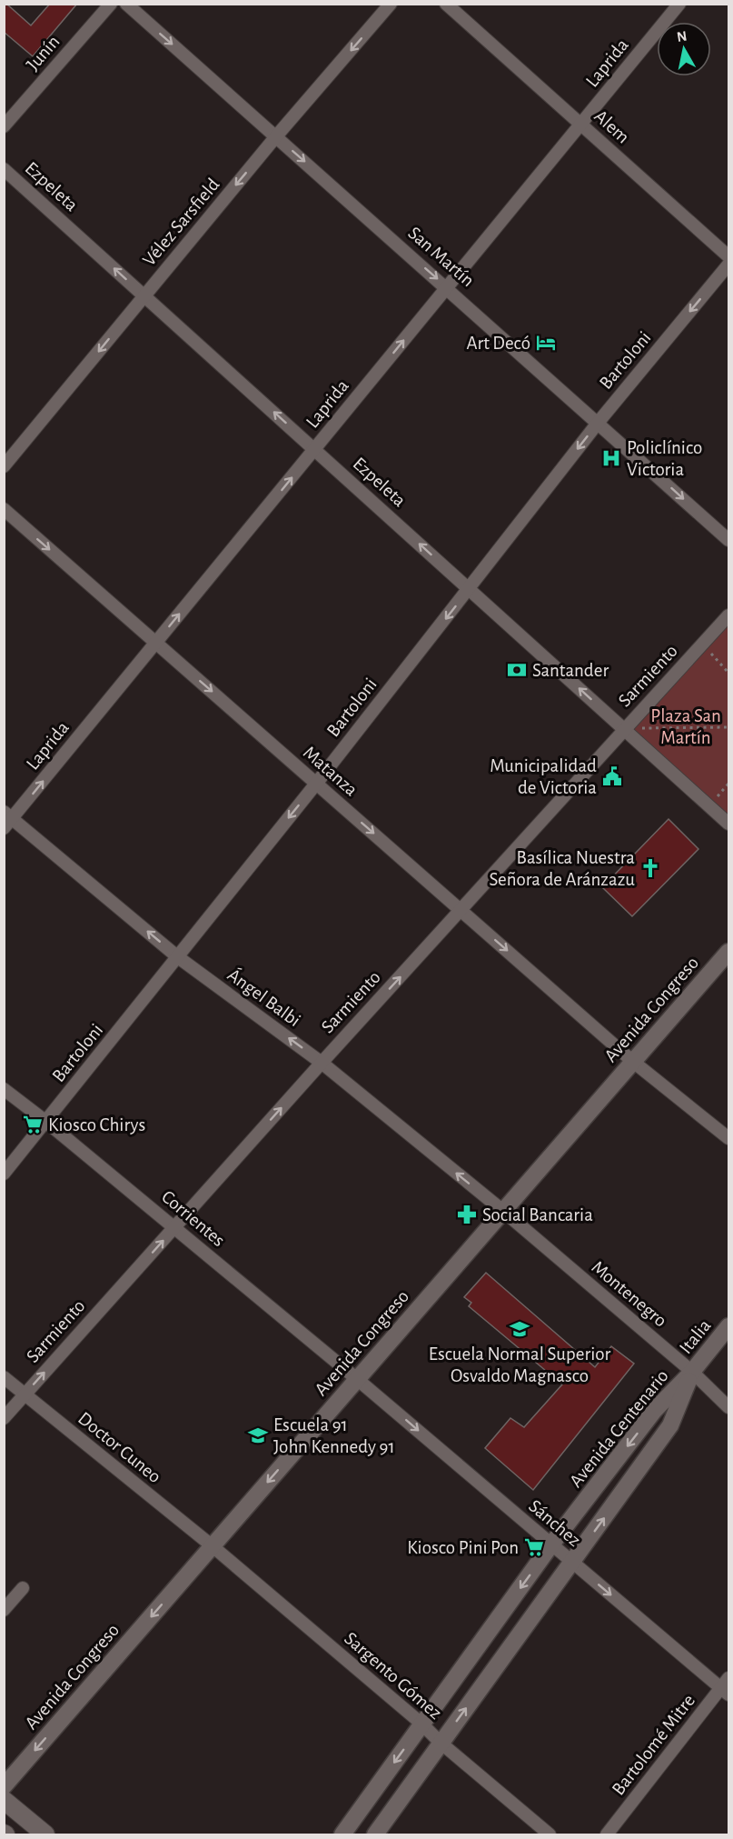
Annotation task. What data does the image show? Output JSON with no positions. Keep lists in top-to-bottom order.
{
  "streets": {
    "street": [
      "Junín",
      "Laprida",
      "Alem",
      "Ezpeleta",
      "Vélez Sarsfield",
      "San Martín",
      "Bartoloni",
      "Sarmiento",
      "Matanza",
      "Ángel Balbi",
      "Avenida Congreso",
      "Corrientes",
      "Montenegro",
      "Italia",
      "Avenida Centenario",
      "Doctor Cuneo",
      "Sánchez",
      "Sargento Gómez",
      "Bartolomé Mitre"
    ]
  },
  "crossings": [
    ["Laprida", "Alem"],
    ["Laprida", "Ezpeleta"],
    ["Laprida", "San Martín"],
    ["Laprida", "Matanza"],
    ["Laprida", "Ángel Balbi"],
    ["Ezpeleta", "Vélez Sarsfield"],
    ["Ezpeleta", "Bartoloni"],
    ["Ezpeleta", "Sarmiento"],
    ["Vélez Sarsfield", "San Martín"],
    ["San Martín", "Bartoloni"],
    ["Bartoloni", "Matanza"],
    ["Bartoloni", "Ángel Balbi"],
    ["Bartoloni", "Corrientes"],
    ["Sarmiento", "Matanza"],
    ["Sarmiento", "Ángel Balbi"],
    ["Sarmiento", "Corrientes"],
    ["Sarmiento", "Doctor Cuneo"],
    ["Matanza", "Avenida Congreso"],
    ["Ángel Balbi", "Avenida Congreso"],
    ["Ángel Balbi", "Montenegro"],
    ["Avenida Congreso", "Corrientes"],
    ["Avenida Congreso", "Montenegro"],
    ["Avenida Congreso", "Doctor Cuneo"],
    ["Avenida Congreso", "Sánchez"],
    ["Avenida Congreso", "Sargento Gómez"],
    ["Corrientes", "Sánchez"],
    ["Montenegro", "Italia"],
    ["Montenegro", "Avenida Centenario"],
    ["Italia", "Avenida Centenario"],
    ["Avenida Centenario", "Sánchez"],
    ["Avenida Centenario", "Sargento Gómez"],
    ["Doctor Cuneo", "Sargento Gómez"],
    ["Sánchez", "Bartolomé Mitre"]
  ],
  "one_way": [
    "Laprida",
    "Ezpeleta",
    "Vélez Sarsfield",
    "San Martín",
    "Bartoloni",
    "Sarmiento",
    "Matanza",
    "Ángel Balbi",
    "Avenida Congreso",
    "Sánchez"
  ],
  "parks": ["Plaza San Martín"],
  "places": {
    "hotel": ["Art Decó"],
    "hospital": ["Policlínico Victoria"],
    "bank": ["Santander"],
    "public building": ["Municipalidad de Victoria"],
    "church": ["Basílica Nuestra Señora de Aránzazu"],
    "supermarket": ["Kiosco Chirys", "Kiosco Pini Pon"],
    "pharmacy": ["Social Bancaria"],
    "school or university": ["Escuela Normal Superior Osvaldo Magnasco", "Escuela 91 John Kennedy 91"]
  },
  "north": "top"
}
